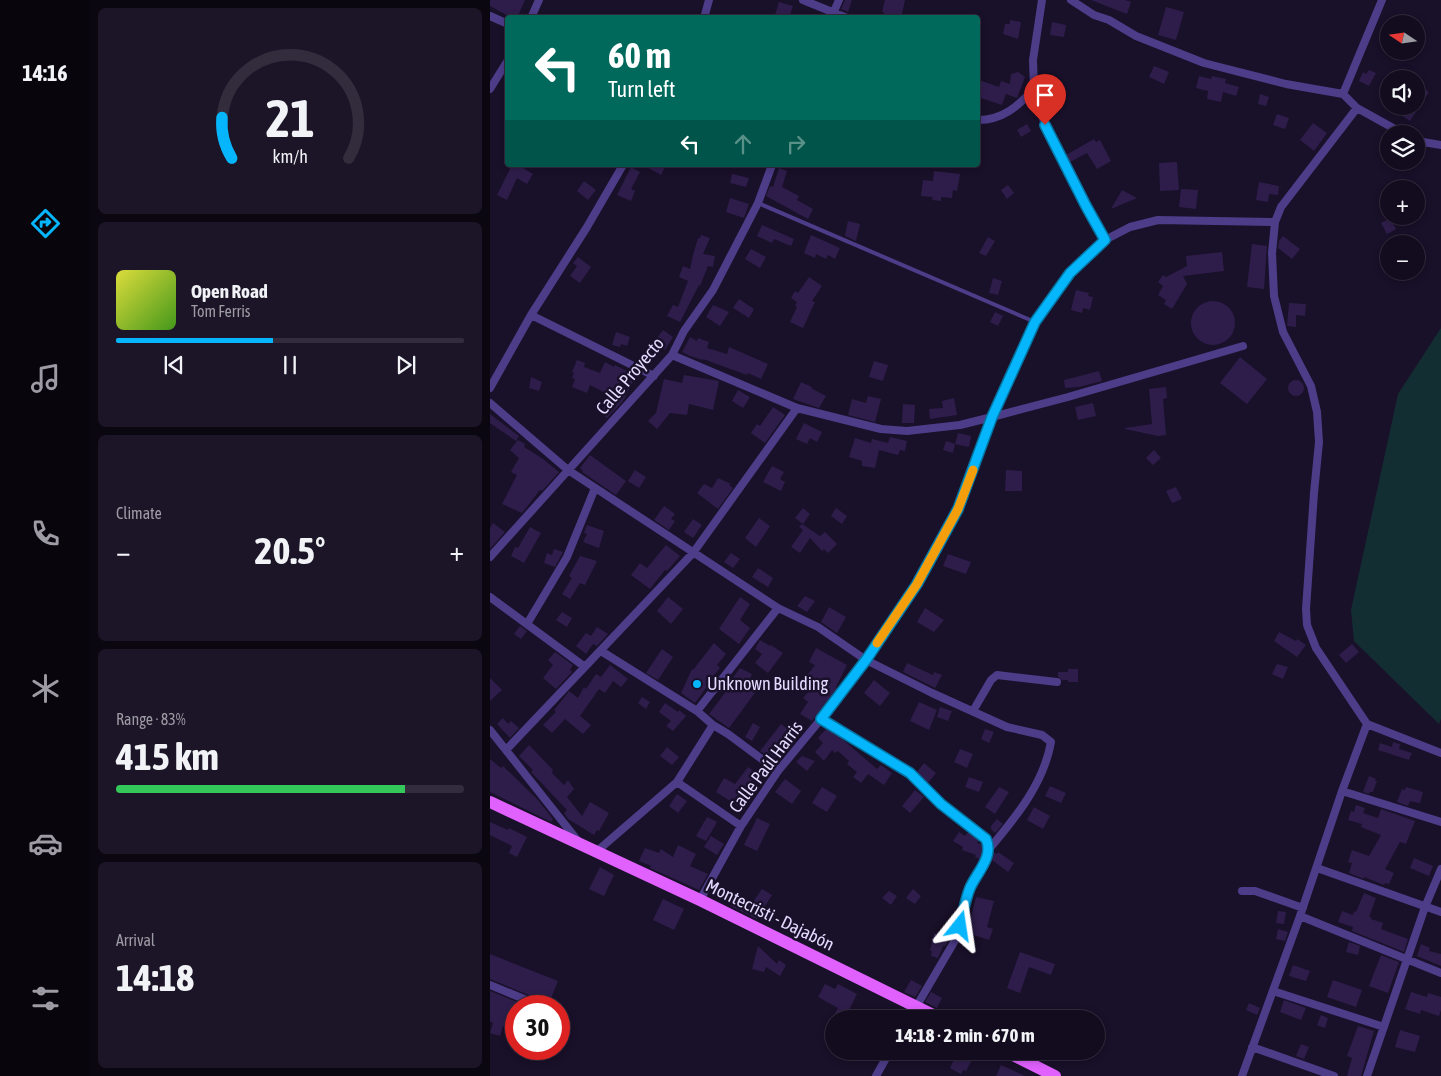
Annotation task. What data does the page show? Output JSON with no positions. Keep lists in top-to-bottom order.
{
  "streets": {
    "main road": ["Montecristi - Dajabón"],
    "street": ["Calle Proyecto", "Calle Paúl Harris"]
  },
  "crossings": [
    ["Calle Paúl Harris", "Montecristi - Dajabón"]
  ],
  "places": ["Unknown Building"],
  "north": "left",
  "page": {
    "tabs": "14:16",
    "map_buttons": ["+", "−"],
    "turn": ["60 m", "Turn left"],
    "song": ["Open Road", "Tom Ferris"],
    "tile": [
      "Climate",
      ["Range · 83%", "415 km"],
      ["Arrival", "14:18"]
    ],
    "heat": ["−", "20.5°", "+"],
    "limit": "30",
    "trip": "14:18 · 2 min · 670 m",
    "gauge": ["21", "km/h"]
  }
}
